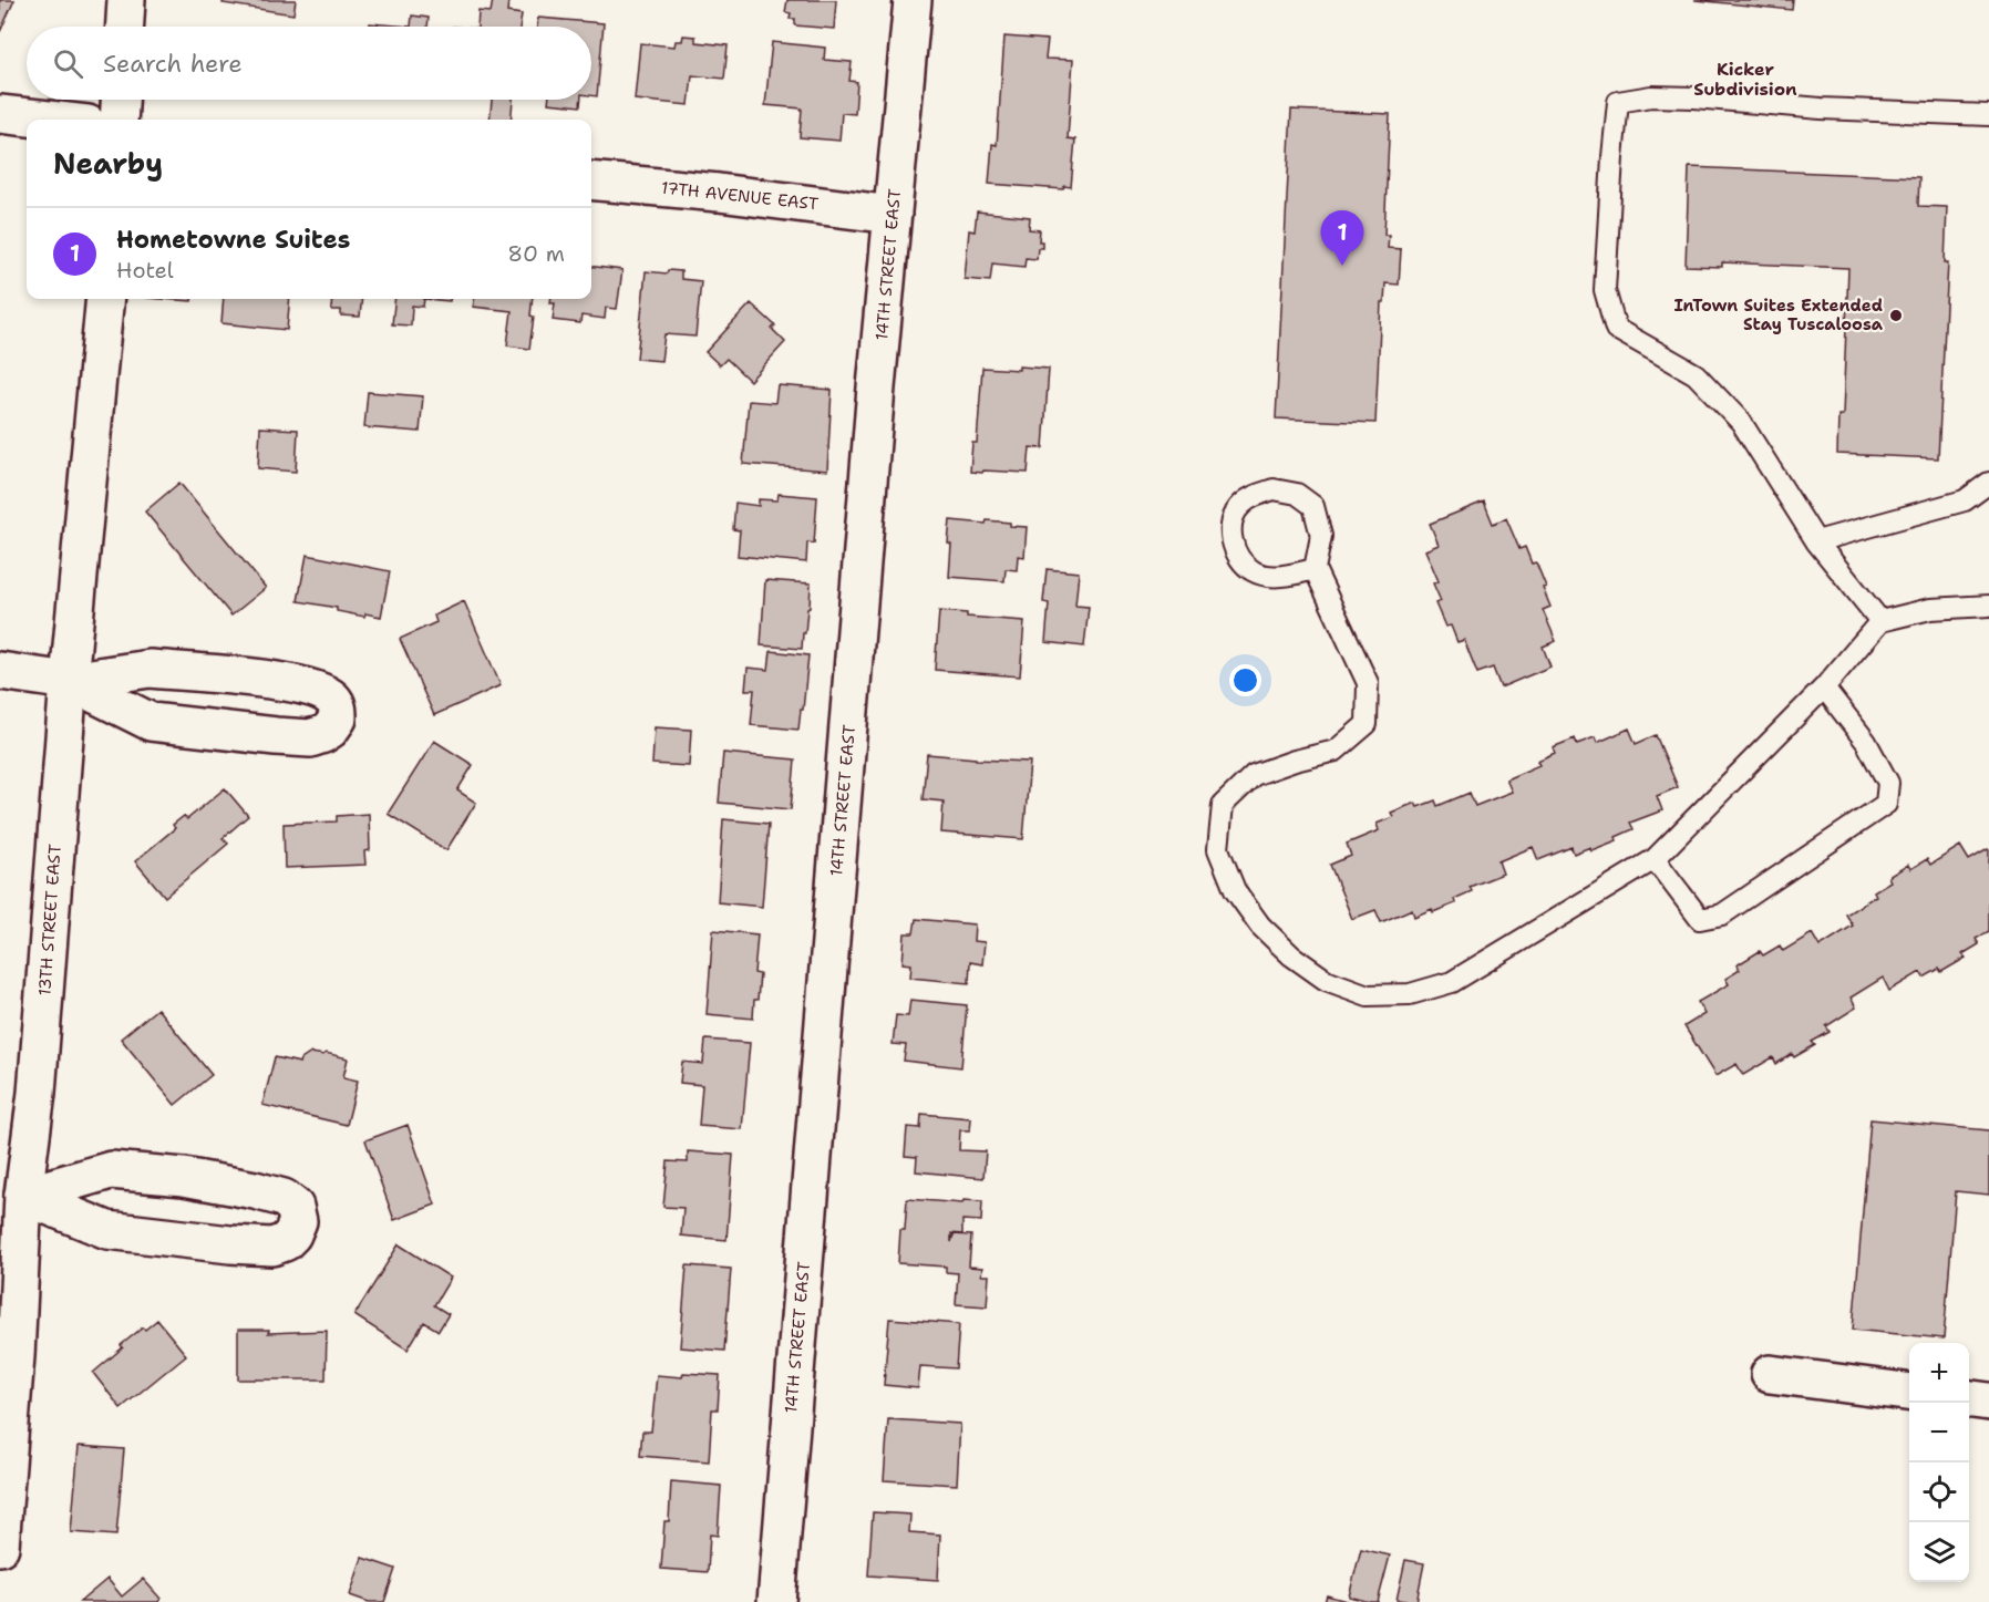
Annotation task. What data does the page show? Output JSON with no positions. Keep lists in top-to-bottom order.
{
  "streets": {
    "street": ["17TH AVENUE EAST", "14TH STREET EAST", "13TH STREET EAST"]
  },
  "crossings": [
    ["17TH AVENUE EAST", "14TH STREET EAST"]
  ],
  "districts": ["Kicker Subdivision"],
  "places": ["InTown Suites Extended Stay Tuscaloosa"],
  "page": {
    "search": "Search here",
    "heading": "Nearby",
    "list": [
      {
        "mark": "1",
        "name": "Hometowne Suites",
        "note": "Hotel",
        "value": "80 m"
      }
    ],
    "pins": "1",
    "map_buttons": ["+", "−"]
  }
}
